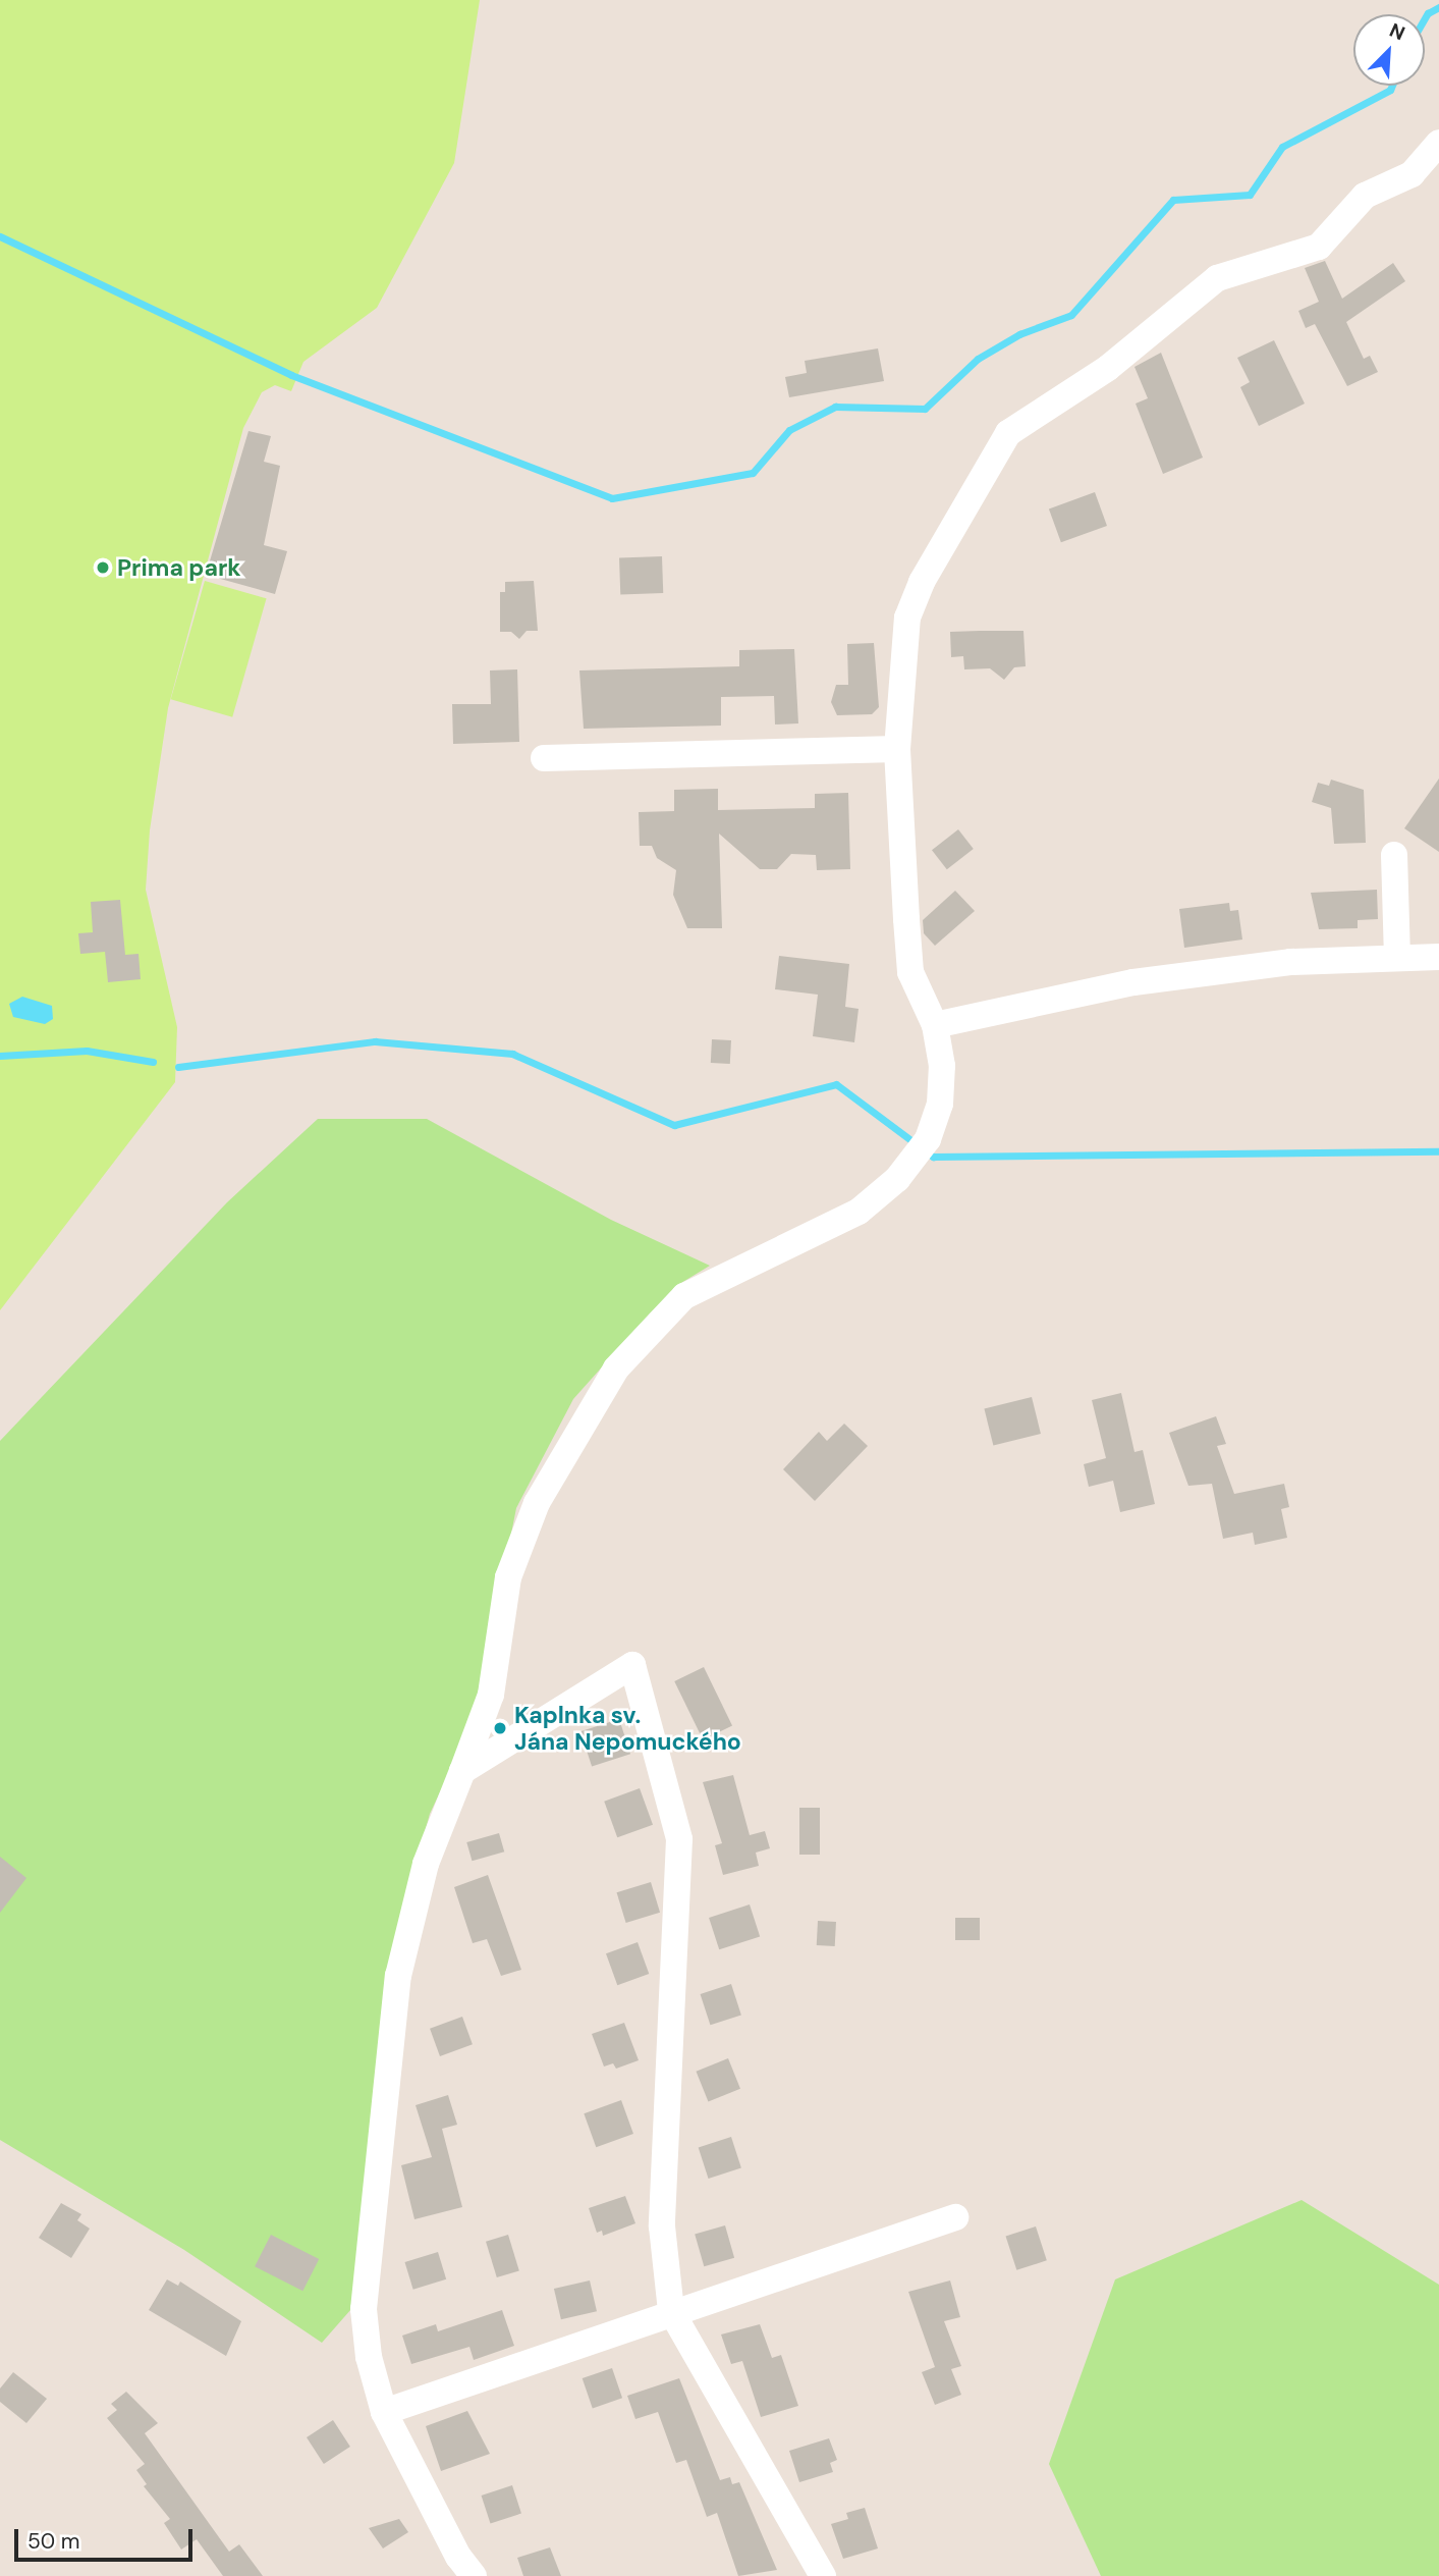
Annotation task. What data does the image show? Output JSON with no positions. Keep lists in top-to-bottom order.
{
  "places": ["Prima park", "Kaplnka sv. Jána Nepomuckého"],
  "scale_bar": "50 m",
  "north": "top right"
}
